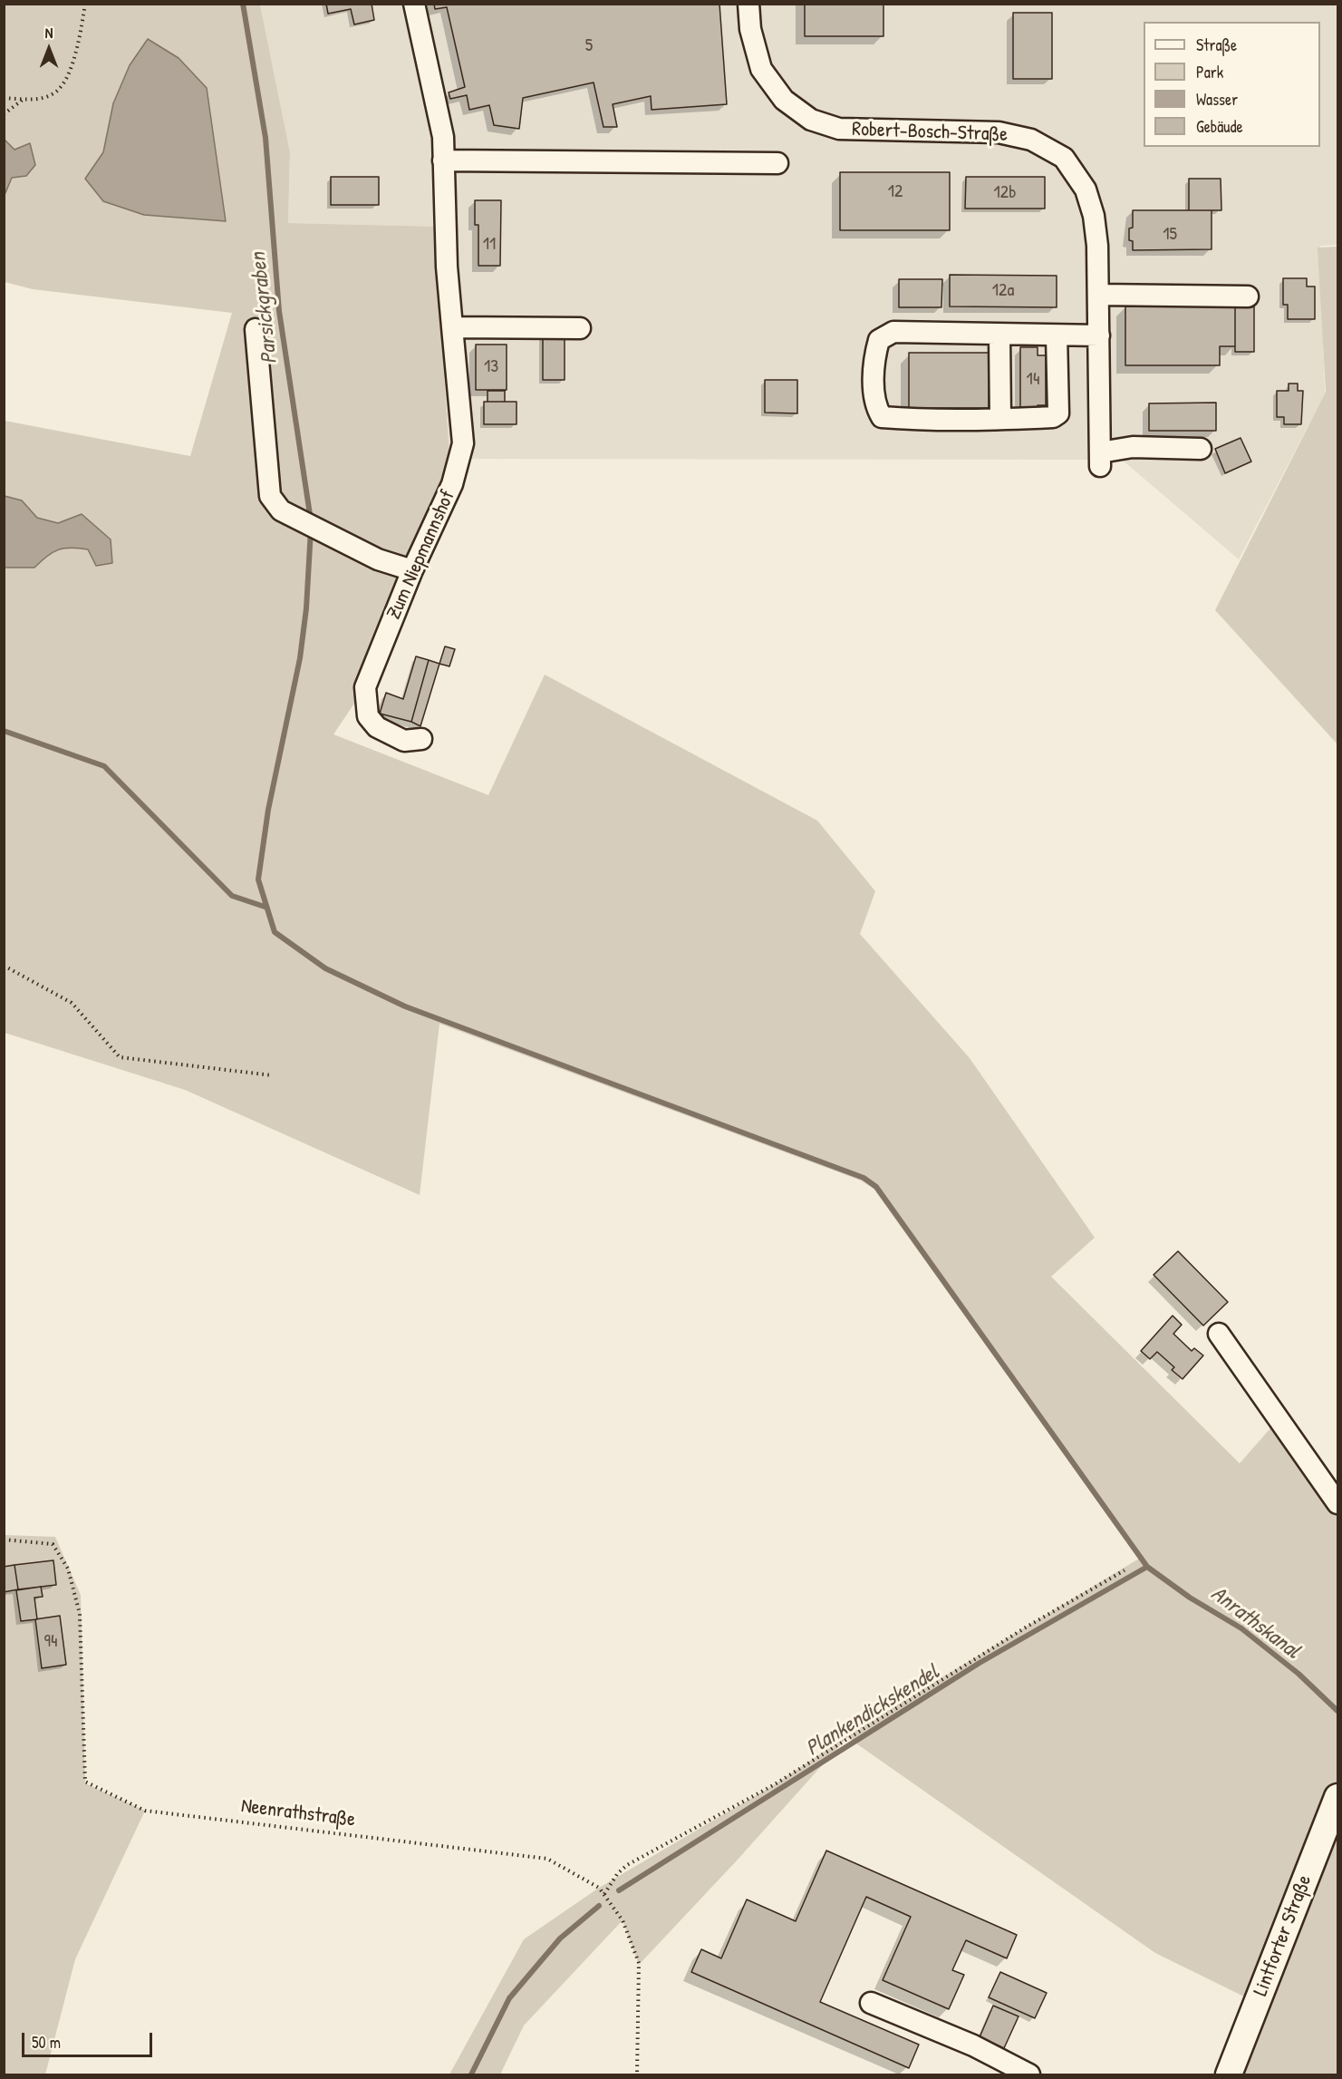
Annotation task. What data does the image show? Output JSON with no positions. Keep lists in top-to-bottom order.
{
  "streets": {
    "main road": ["Lintforter Straße"],
    "street": ["Robert-Bosch-Straße", "Zum Niepmannshof"],
    "path": ["Neenrathstraße"]
  },
  "water": ["Parsickgraben", "Anrathskanal", "Plankendickskendel"],
  "house_numbers": [
    "5",
    "12",
    "12b",
    "15",
    "11",
    "12a",
    "13",
    "14",
    "94"
  ],
  "legend": [
    "Straße",
    "Park",
    "Wasser",
    "Gebäude"
  ],
  "scale_bar": "50 m",
  "north": "top"
}
